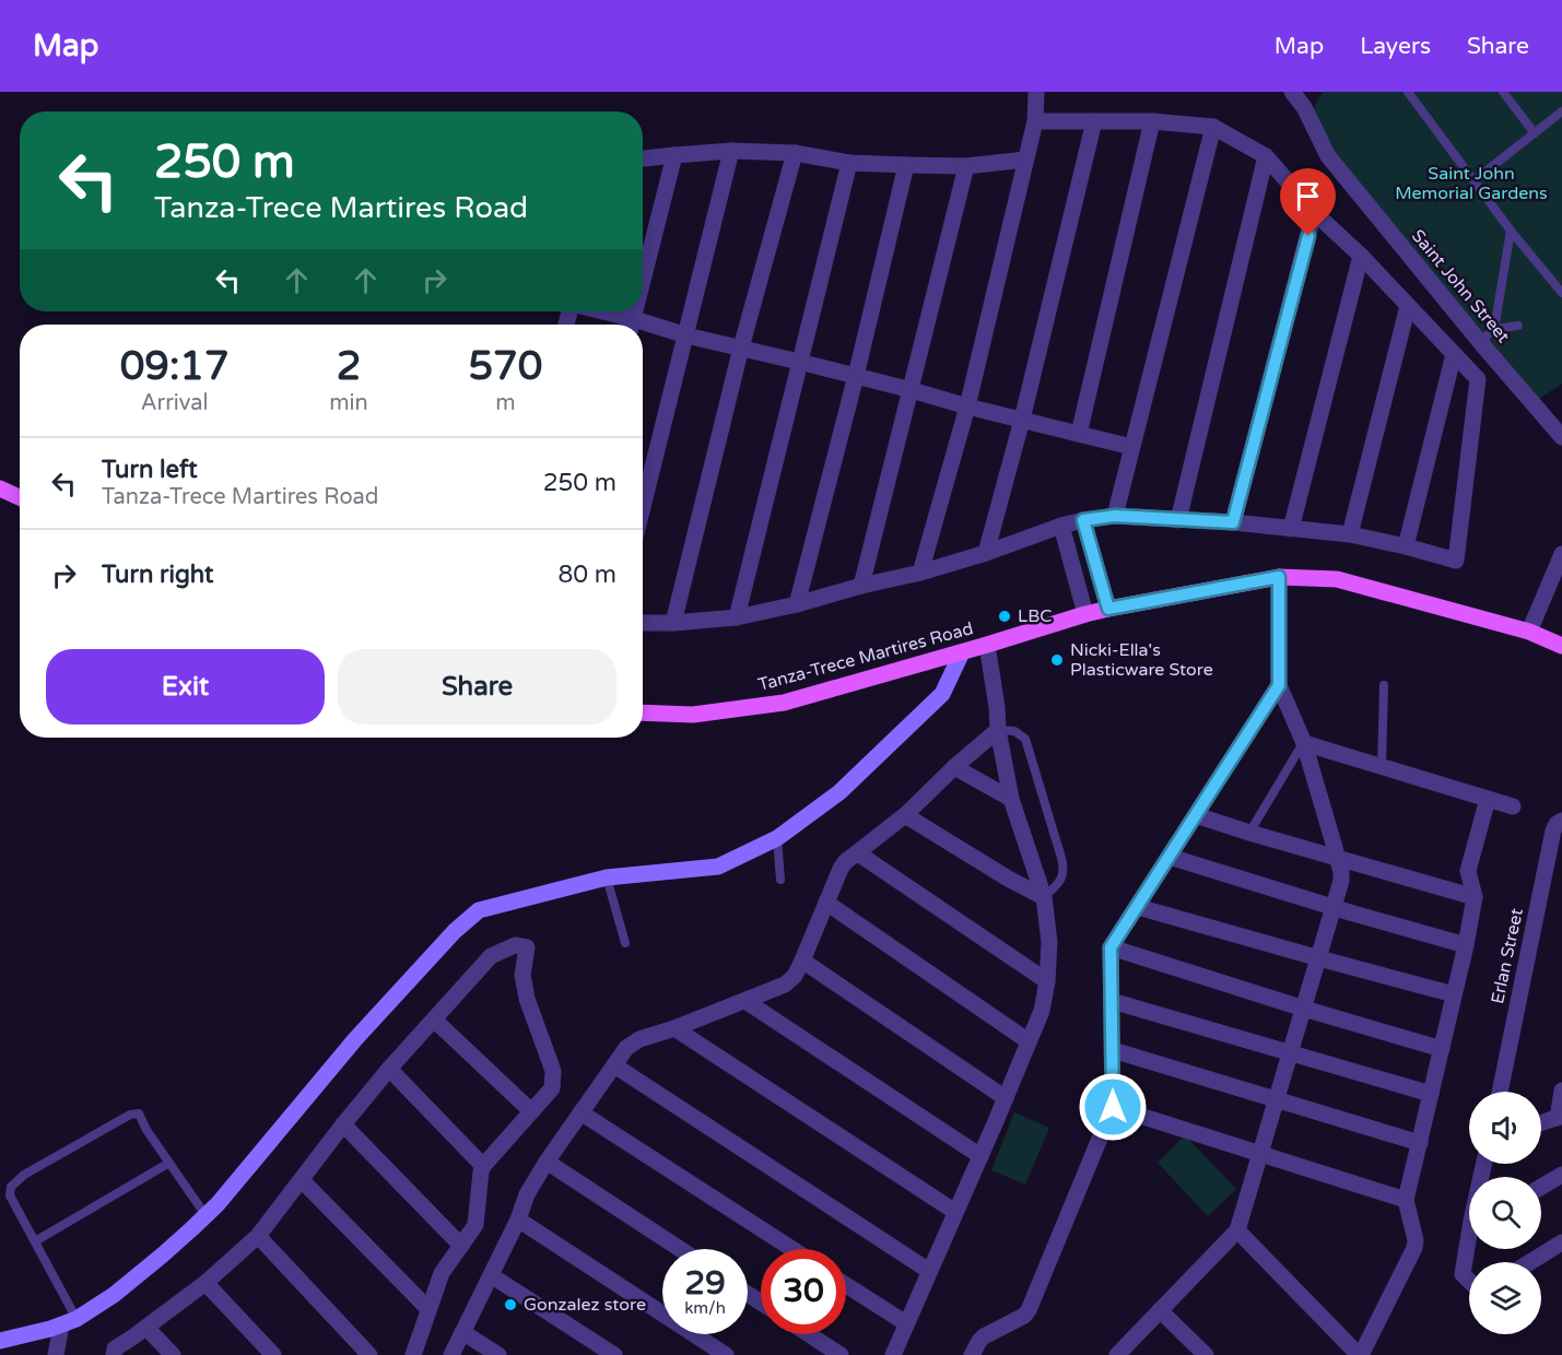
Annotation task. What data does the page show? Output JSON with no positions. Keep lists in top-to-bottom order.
{
  "streets": {
    "main road": ["Tanza-Trece Martires Road"],
    "street": ["Saint John Street", "Erlan Street"]
  },
  "parks": ["Saint John Memorial Gardens"],
  "places": ["LBC", "Nicki-Ella's Plasticware Store", "Gonzalez store"],
  "page": {
    "header": "Map",
    "nav": ["Map", "Layers", "Share"],
    "turn": ["250 m", "Tanza-Trece Martires Road"],
    "eta": [
      "09:17",
      "Arrival",
      "2",
      "min",
      "570",
      "m"
    ],
    "list": [
      {
        "name": "Turn left",
        "note": "Tanza-Trece Martires Road",
        "value": "250 m"
      },
      {
        "name": "Turn right",
        "value": "80 m"
      }
    ],
    "buttons": ["Exit", "Share"],
    "speed": "29 km/h",
    "limit": "30"
  }
}
